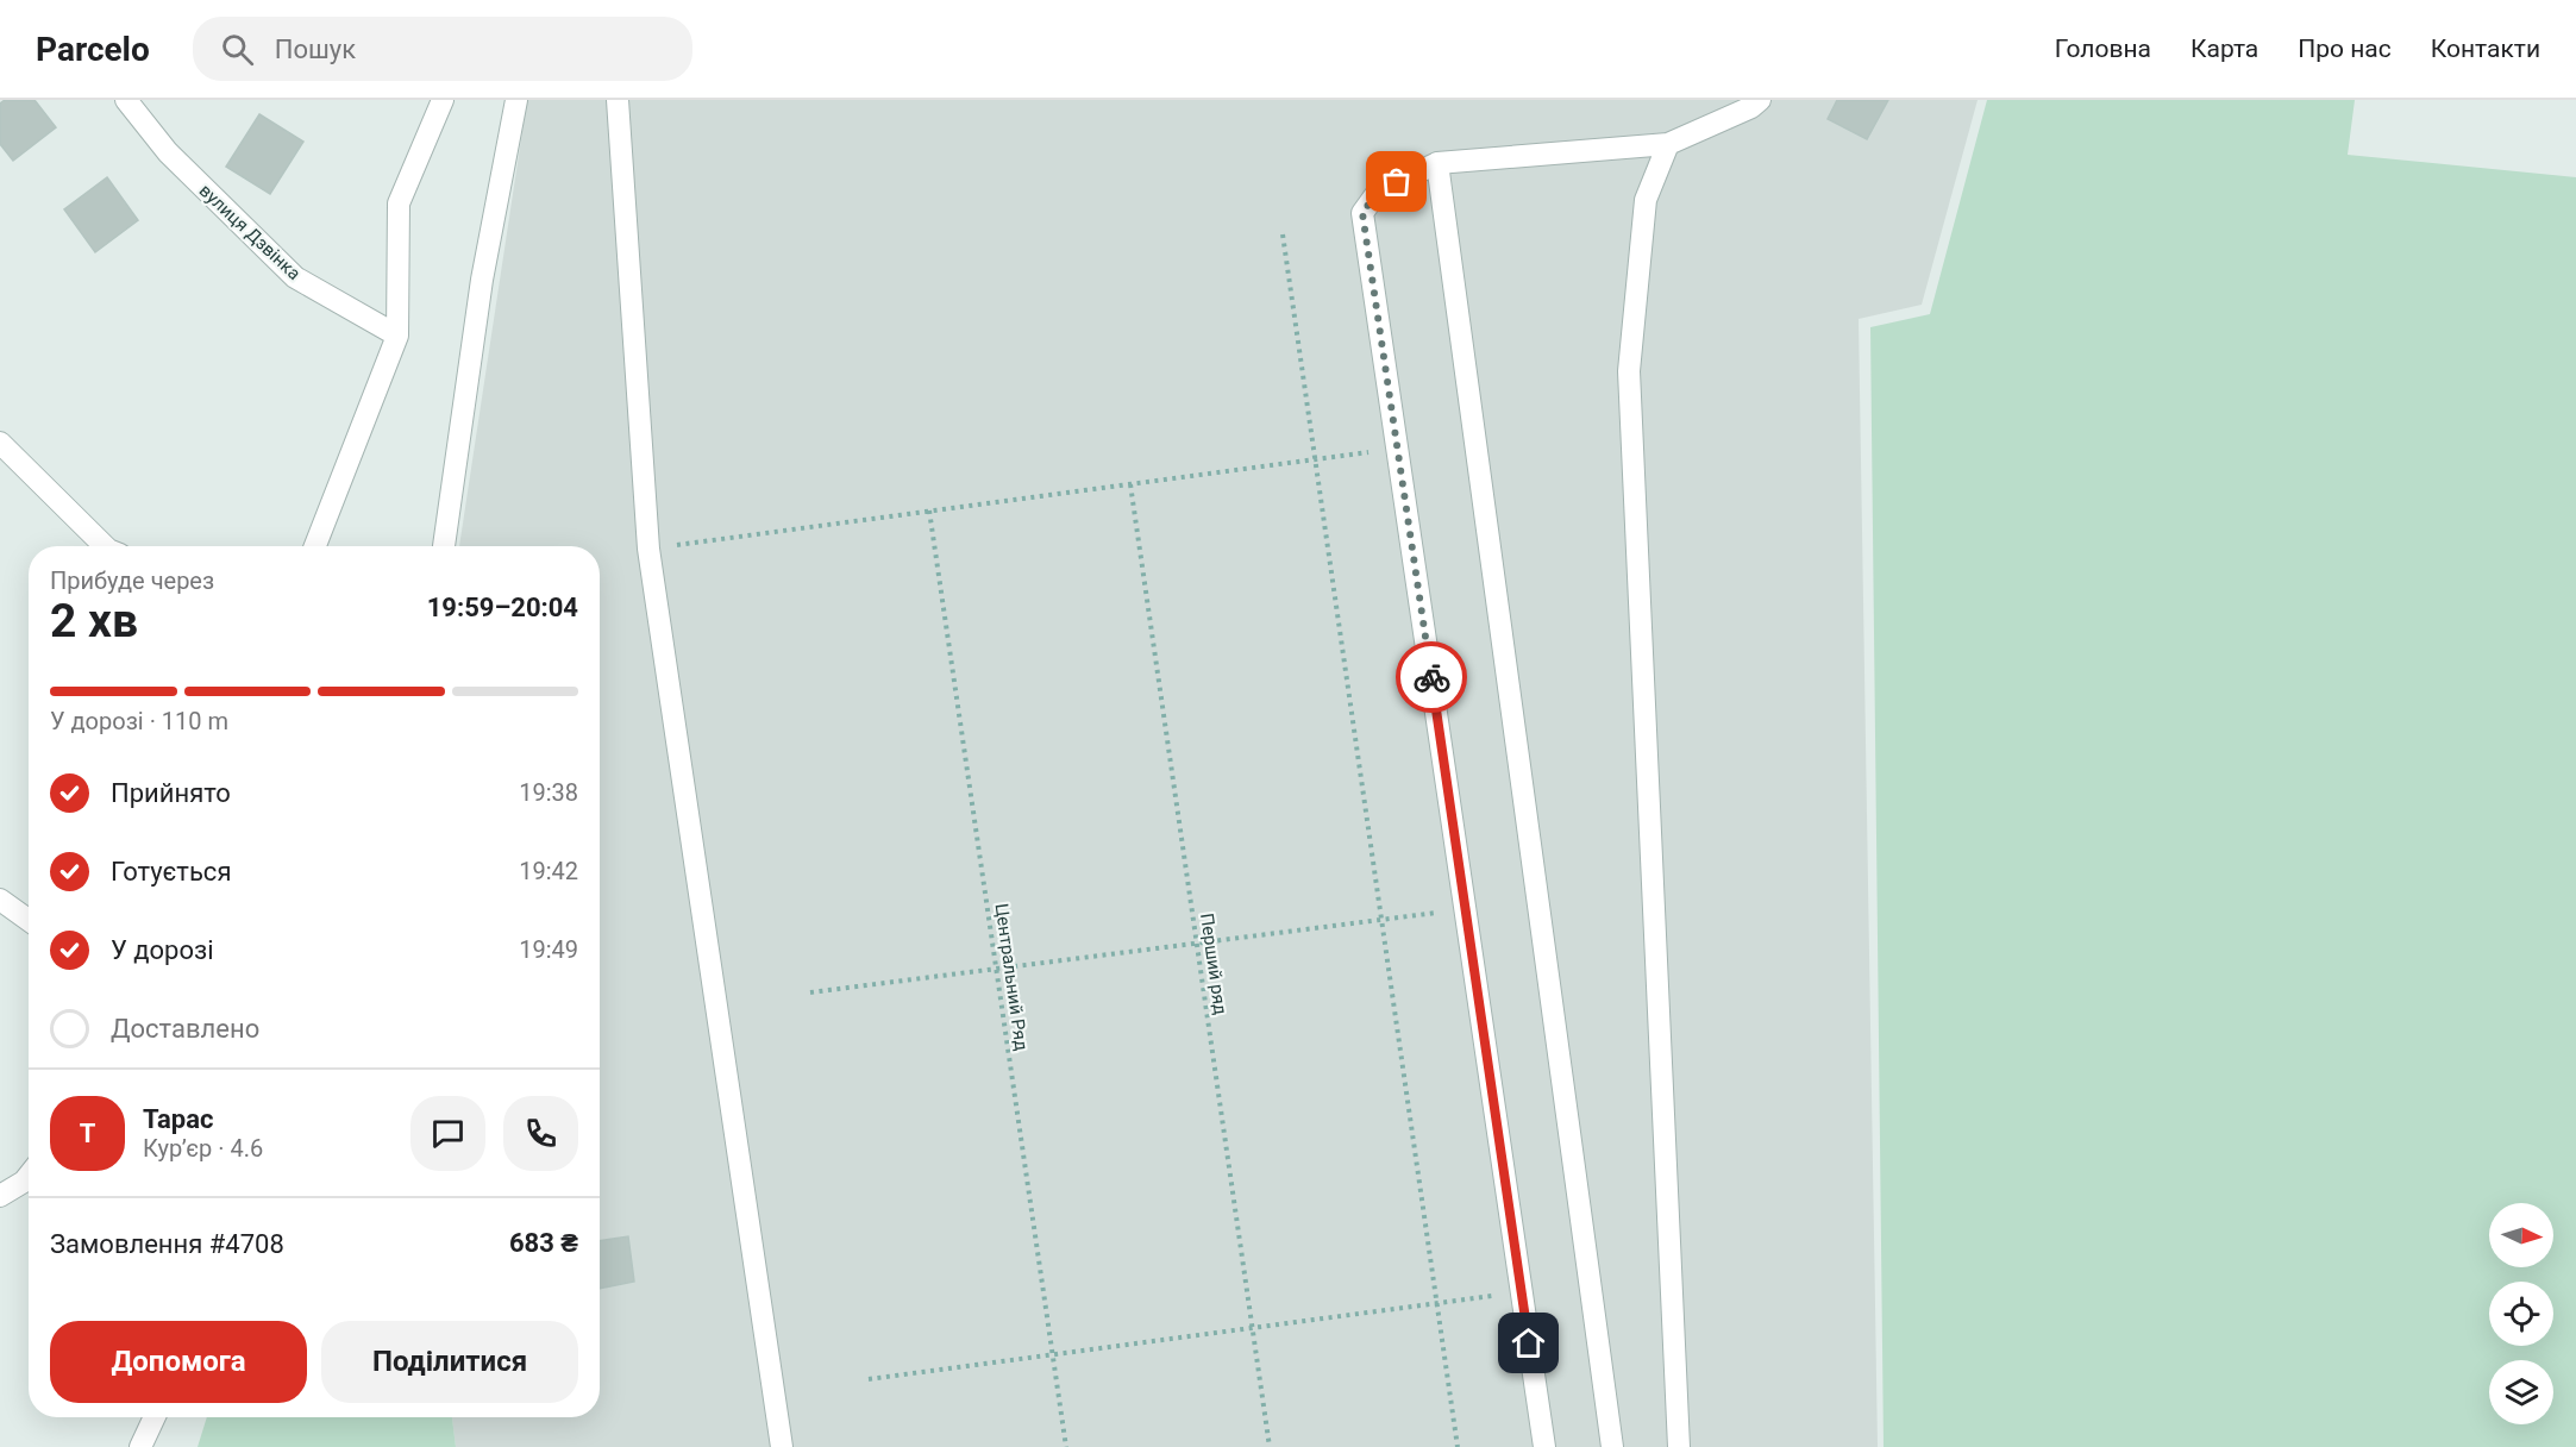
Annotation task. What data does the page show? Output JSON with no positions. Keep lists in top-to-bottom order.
{
  "streets": {
    "street": ["вулиця Дзвінка"],
    "path": ["Перший ряд", "Центральний Ряд"]
  },
  "north": "right",
  "page": {
    "header": "Parcelo",
    "search": "Пошук",
    "nav": [
      "Головна",
      "Карта",
      "Про нас",
      "Контакти"
    ],
    "heading": ["2 хв", "Прибуде через", "19:59–20:04"],
    "panel": [
      "Тарас",
      "Кур’єр · 4.6",
      "Замовлення #4708",
      "683 ₴"
    ],
    "bar": "У дорозі · 110 m",
    "list": [
      ["Прийнято", "19:38"],
      ["Готується", "19:42"],
      ["У дорозі", "19:49"],
      "Доставлено"
    ],
    "round": "Т",
    "buttons": ["Допомога", "Поділитися"]
  }
}
